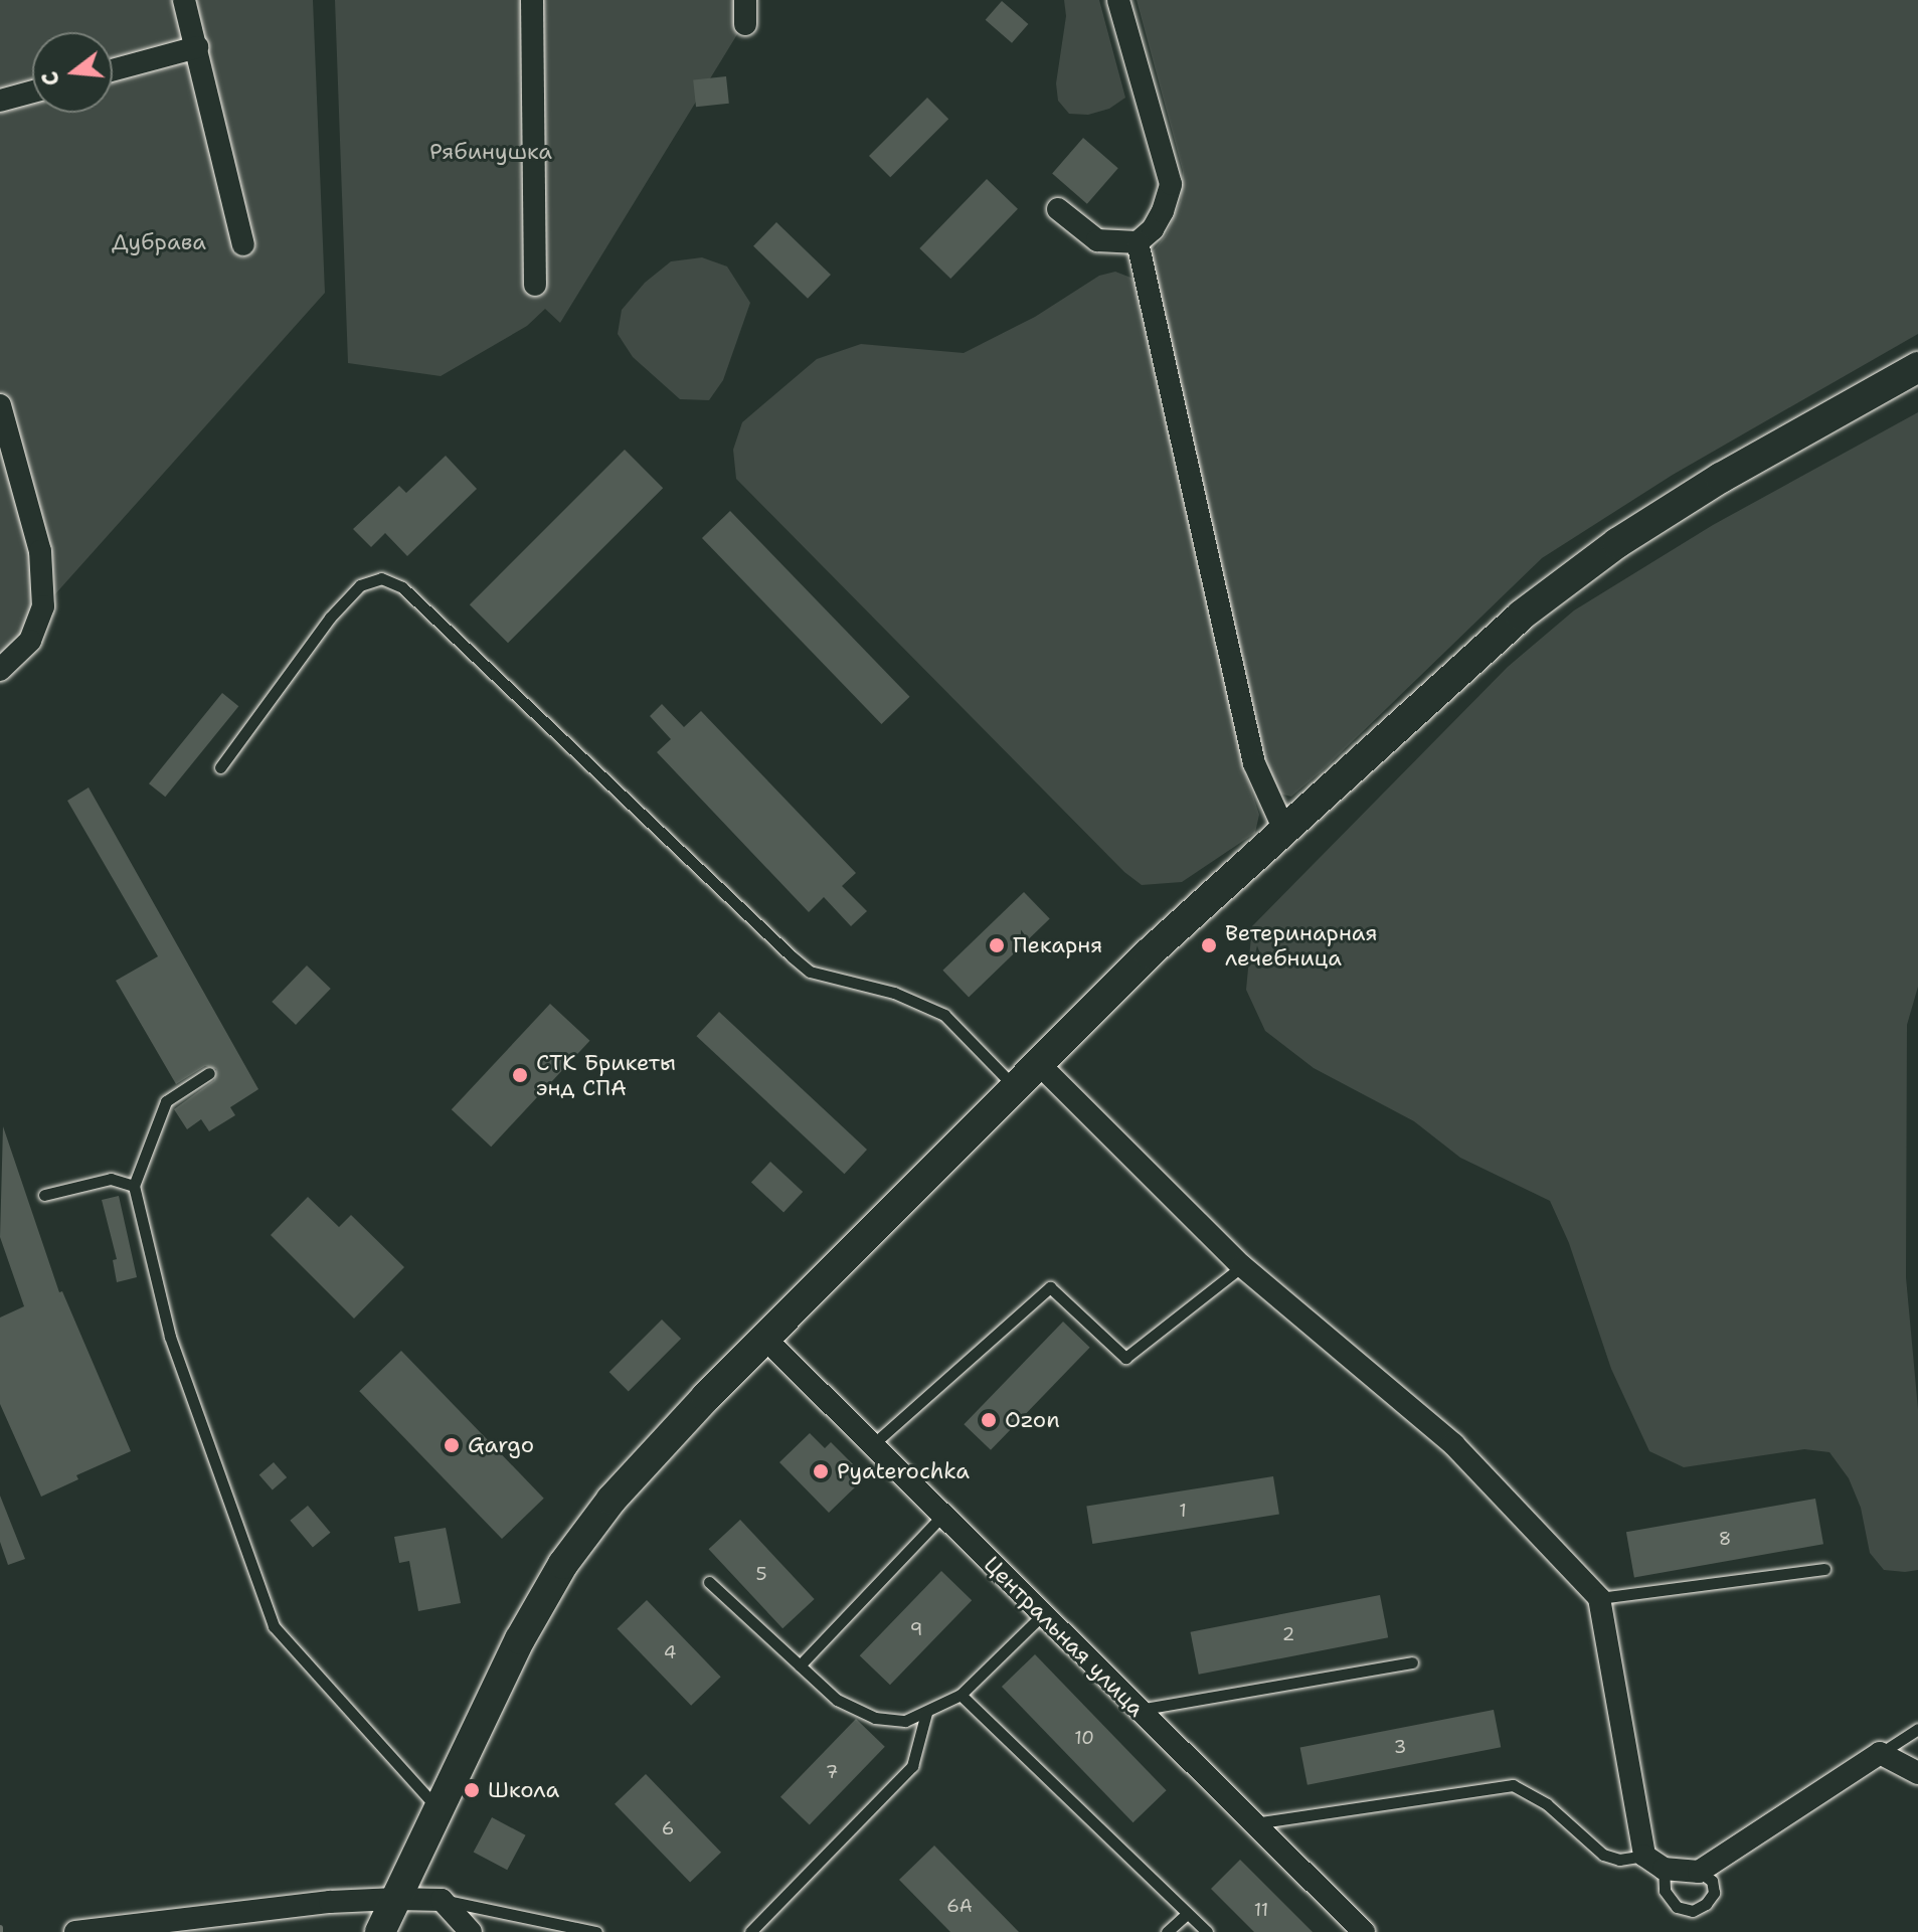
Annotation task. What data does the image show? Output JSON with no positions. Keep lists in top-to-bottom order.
{
  "streets": {
    "street": ["Центральная улица"]
  },
  "parks": ["Рябинушка", "Дубрава"],
  "places": [
    "Пекарня",
    "Ветеринарная лечебница",
    "СТК Брикеты энд СПА",
    "Ozon",
    "Gargo",
    "Pyaterochka",
    "Школа"
  ],
  "house_numbers": [
    "1",
    "8",
    "5",
    "9",
    "2",
    "4",
    "10",
    "3",
    "7",
    "6",
    "6А",
    "11"
  ],
  "north": "left"
}
